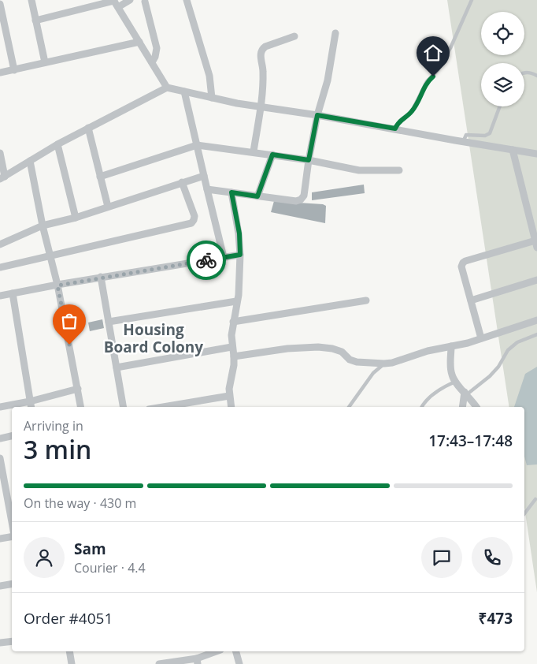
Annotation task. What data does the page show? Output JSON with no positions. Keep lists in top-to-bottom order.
{
  "districts": ["Housing Board Colony"],
  "page": {
    "heading": ["3 min", "Arriving in", "17:43–17:48"],
    "panel": [
      "Sam",
      "Courier · 4.4",
      "Order #4051",
      "₹473"
    ],
    "bar": "On the way · 430 m"
  }
}
